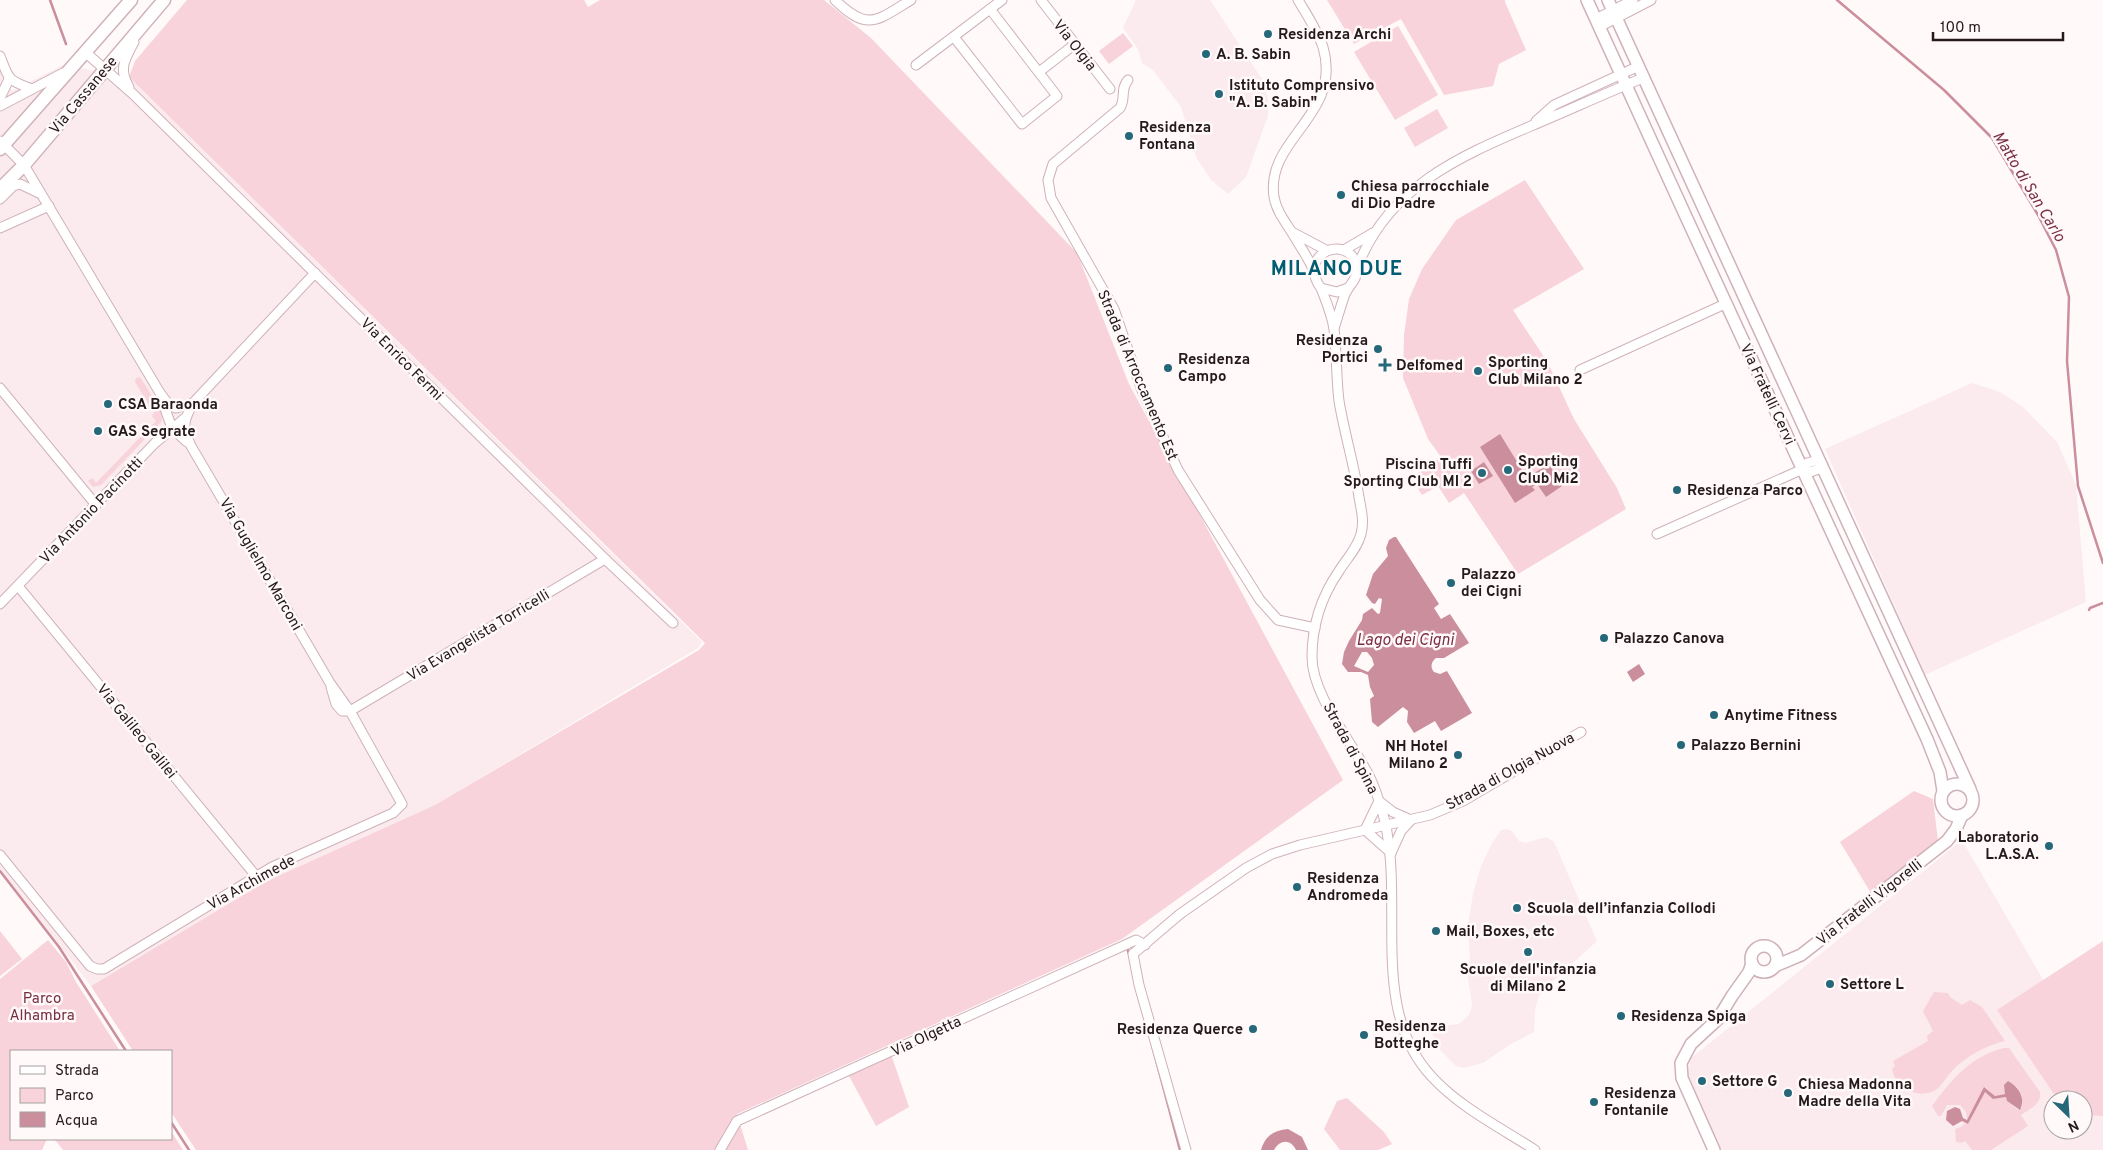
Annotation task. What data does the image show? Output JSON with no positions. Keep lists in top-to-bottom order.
{
  "streets": {
    "main road": ["Via Cassanese"],
    "street": [
      "Via Olgia",
      "Via Enrico Fermi",
      "Strada di Arroccamento Est",
      "Via Fratelli Cervi",
      "Via Antonio Pacinotti",
      "Via Guglielmo Marconi",
      "Via Evangelista Torricelli",
      "Via Galileo Galilei",
      "Strada di Spina",
      "Strada di Olgia Nuova",
      "Via Archimede",
      "Via Fratelli Vigorelli",
      "Via Olgetta"
    ]
  },
  "crossings": [
    ["Via Cassanese", "Via Enrico Fermi"],
    ["Via Cassanese", "Via Guglielmo Marconi"],
    ["Via Enrico Fermi", "Via Evangelista Torricelli"],
    ["Strada di Arroccamento Est", "Strada di Spina"],
    ["Via Fratelli Cervi", "Via Fratelli Vigorelli"],
    ["Via Antonio Pacinotti", "Via Guglielmo Marconi"],
    ["Via Antonio Pacinotti", "Via Galileo Galilei"],
    ["Via Guglielmo Marconi", "Via Evangelista Torricelli"],
    ["Via Guglielmo Marconi", "Via Archimede"],
    ["Via Galileo Galilei", "Via Archimede"],
    ["Strada di Spina", "Strada di Olgia Nuova"],
    ["Strada di Olgia Nuova", "Via Olgetta"]
  ],
  "districts": ["MILANO DUE"],
  "water": ["Matto di San Carlo", "Lago dei Cigni"],
  "parks": ["Parco Alhambra"],
  "places": {
    "other": [
      "Residenza Archi",
      "A. B. Sabin",
      "Istituto Comprensivo \"A. B. Sabin\"",
      "Residenza Fontana",
      "Chiesa parrocchiale di Dio Padre",
      "Residenza Portici",
      "Residenza Campo",
      "Sporting Club Milano 2",
      "CSA Baraonda",
      "GAS Segrate",
      "Sporting Club Mi2",
      "Piscina Tuffi Sporting Club MI 2",
      "Residenza Parco",
      "Palazzo dei Cigni",
      "Palazzo Canova",
      "Anytime Fitness",
      "Palazzo Bernini",
      "NH Hotel Milano 2",
      "Laboratorio L.A.S.A.",
      "Residenza Andromeda",
      "Scuola dell’infanzia Collodi",
      "Mail, Boxes, etc",
      "Scuole dell'infanzia di Milano 2",
      "Settore L",
      "Residenza Spiga",
      "Residenza Querce",
      "Residenza Botteghe",
      "Settore G",
      "Chiesa Madonna Madre della Vita",
      "Residenza Fontanile"
    ],
    "health": ["Delfomed"]
  },
  "legend": ["Strada", "Parco", "Acqua"],
  "scale_bar": "100 m",
  "north": "bottom right"
}
